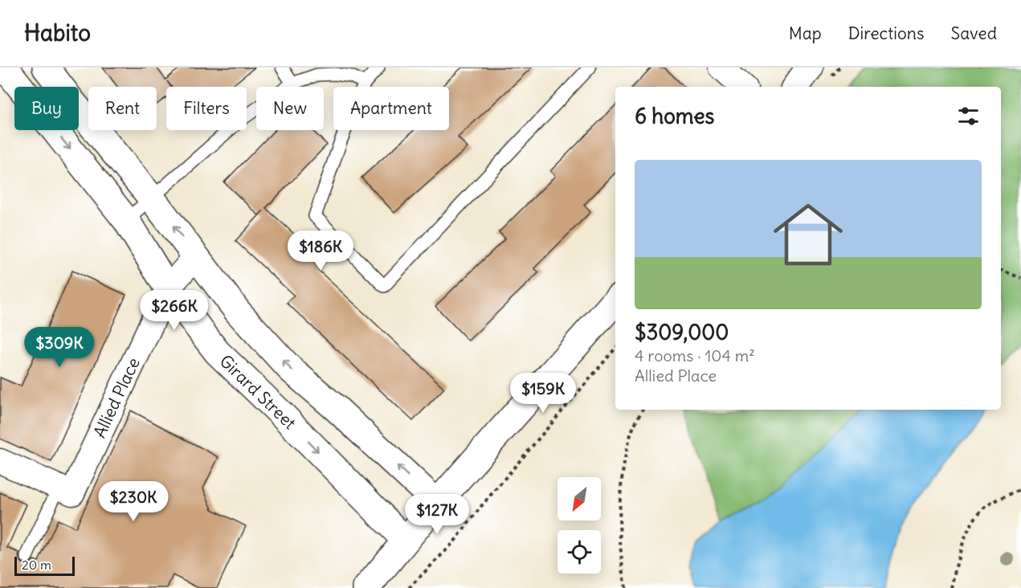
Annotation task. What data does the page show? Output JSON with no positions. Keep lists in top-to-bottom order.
{
  "streets": {
    "street": ["Girard Street", "Allied Place"]
  },
  "crossings": [
    ["Girard Street", "Allied Place"]
  ],
  "scale_bar": "20 m",
  "north": "bottom left",
  "page": {
    "header": "Habito",
    "nav": ["Map", "Directions", "Saved"],
    "chip": [
      "Buy",
      "Rent",
      "Filters",
      "New",
      "Apartment"
    ],
    "heading": "6 homes",
    "list": [
      {
        "name": "$309,000",
        "note": "4 rooms · 104 m² · Allied Place"
      }
    ],
    "price": [
      "$186K",
      "$266K",
      "$309K",
      "$159K",
      "$230K",
      "$127K"
    ],
    "scale": "20 m"
  }
}
